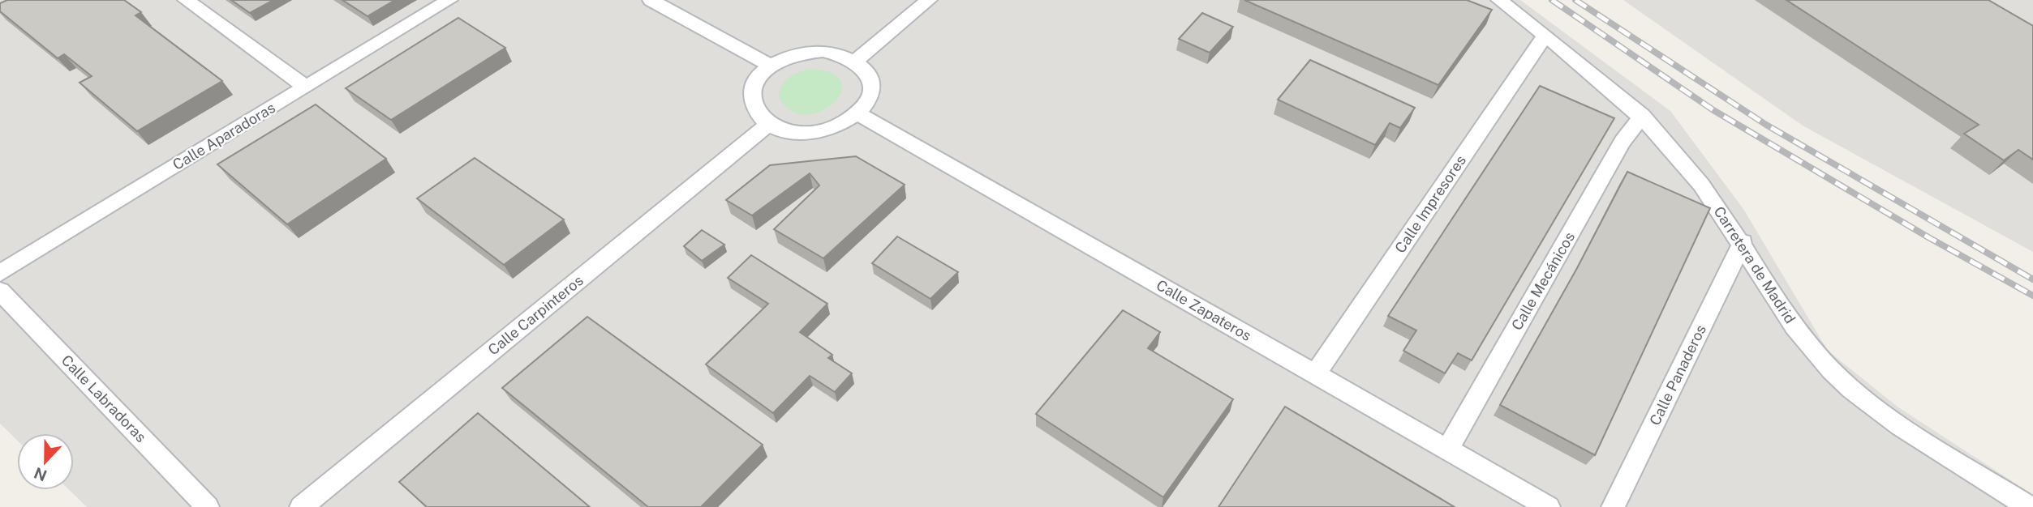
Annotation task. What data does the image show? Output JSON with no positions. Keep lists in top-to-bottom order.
{
  "streets": {
    "street": [
      "Calle Aparadoras",
      "Calle Impresores",
      "Carretera de Madrid",
      "Calle Mecánicos",
      "Calle Zapateros",
      "Calle Carpinteros",
      "Calle Panaderos",
      "Calle Labradoras"
    ]
  },
  "crossings": [
    ["Calle Impresores", "Carretera de Madrid"],
    ["Calle Impresores", "Calle Zapateros"],
    ["Carretera de Madrid", "Calle Mecánicos"],
    ["Carretera de Madrid", "Calle Panaderos"],
    ["Calle Mecánicos", "Calle Zapateros"],
    ["Calle Zapateros", "Calle Carpinteros"]
  ],
  "north": "bottom"
}
